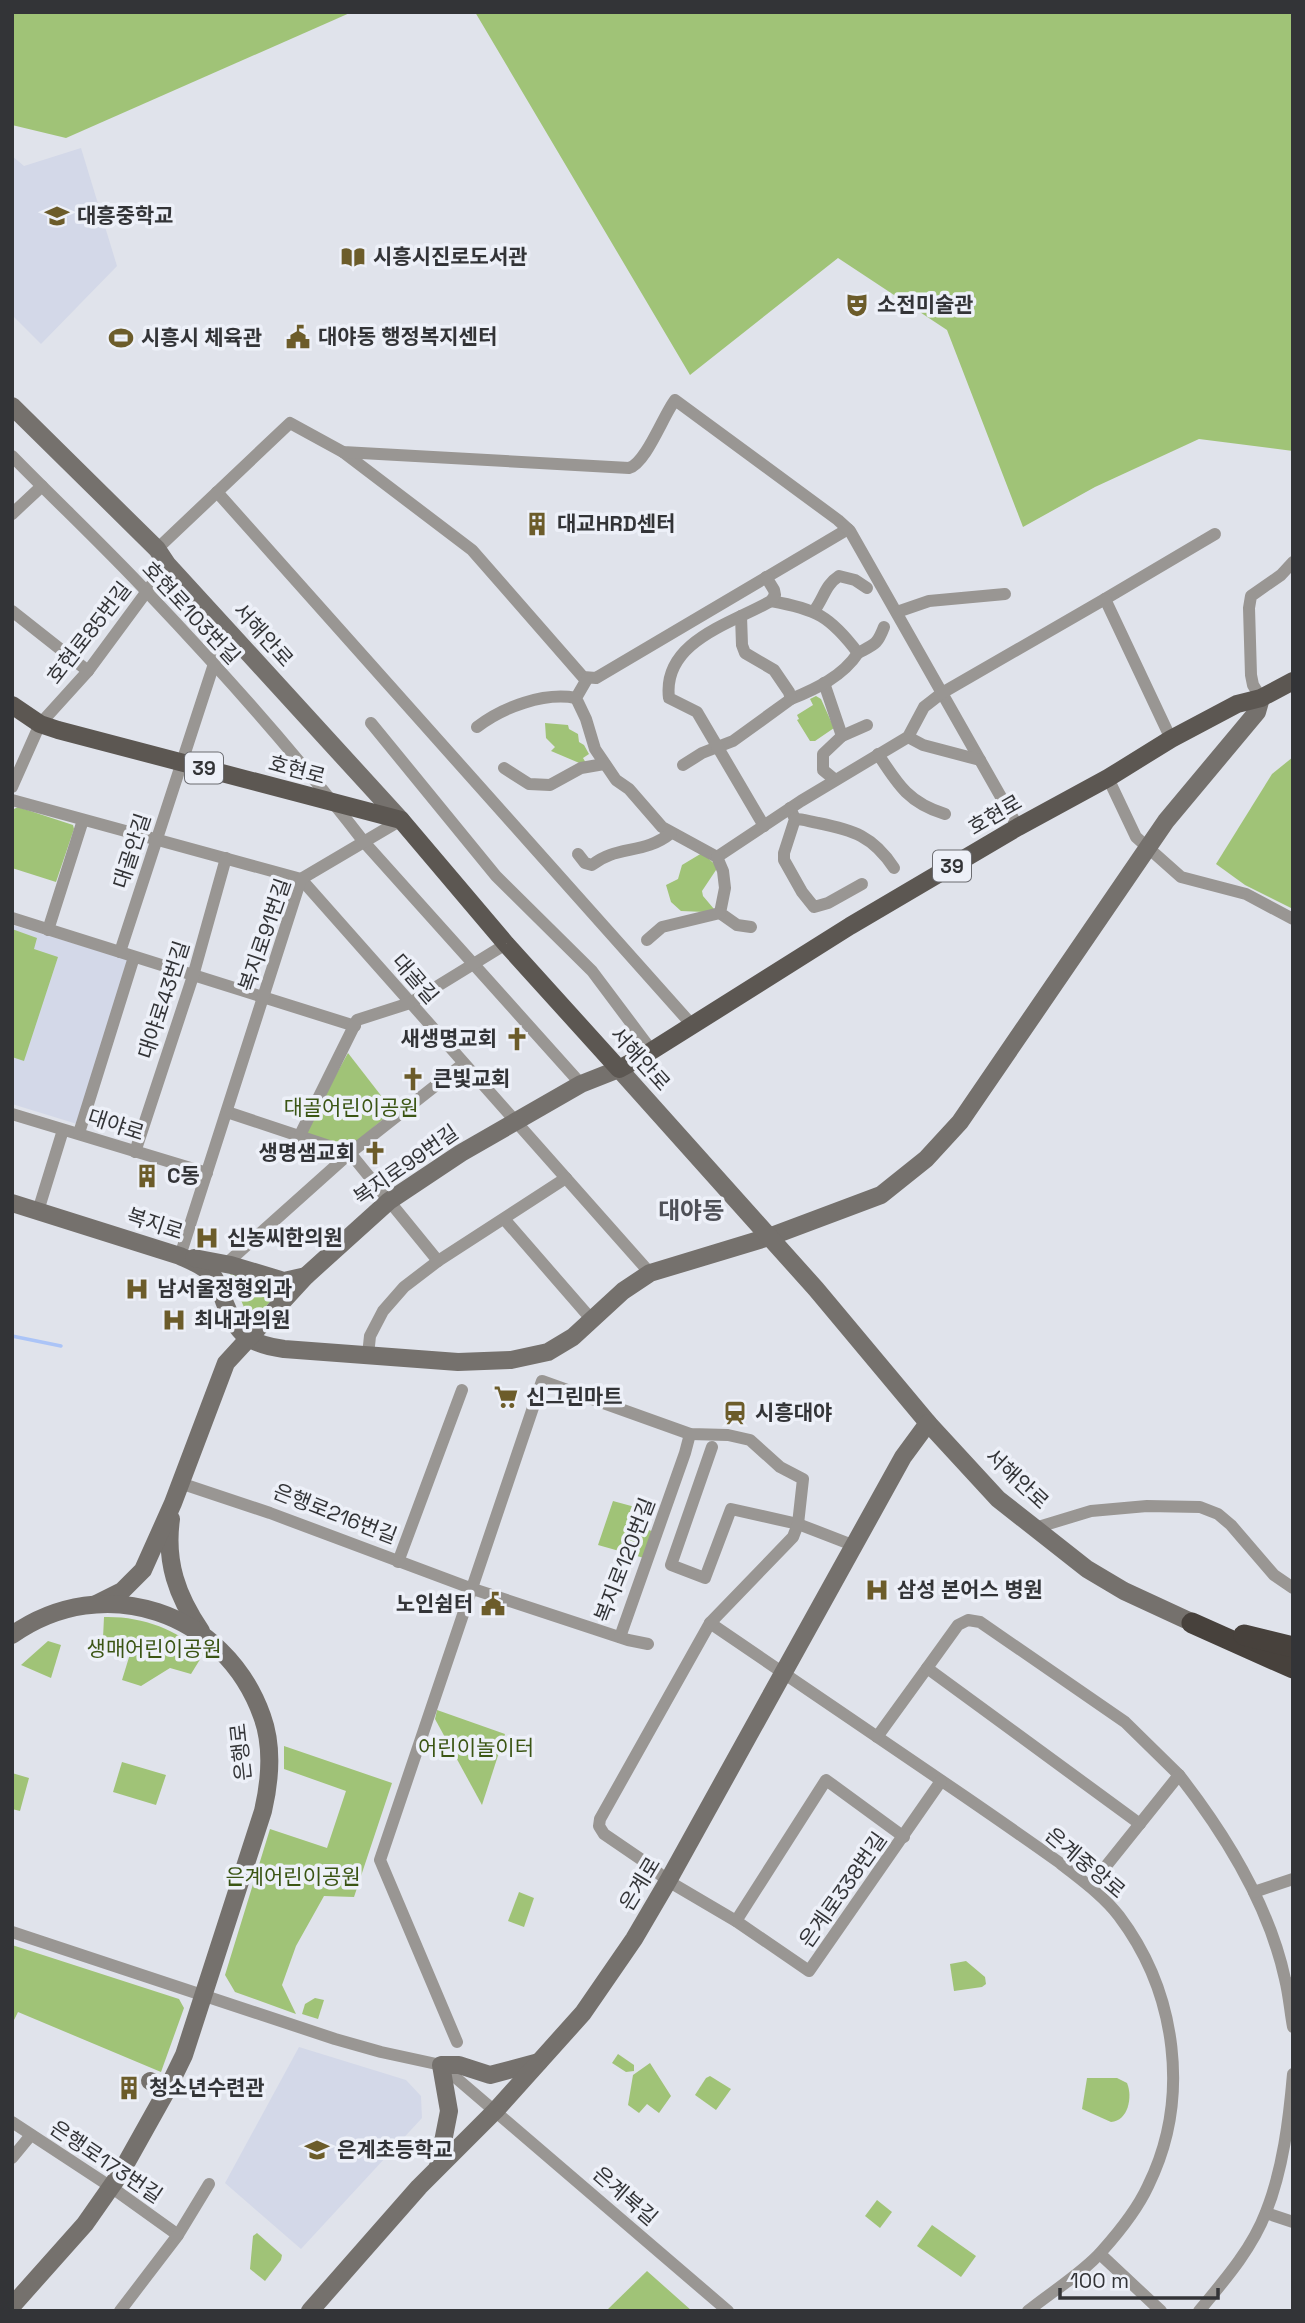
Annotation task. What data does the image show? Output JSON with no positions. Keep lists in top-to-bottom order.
{
  "streets": {
    "main road": ["서해안로", "39", "호현로"],
    "street": [
      "호현로103번길",
      "호현로85번길",
      "대골안길",
      "복지로91번길",
      "대골길",
      "대야로43번길",
      "대야로",
      "복지로99번길",
      "복지로",
      "은행로216번길",
      "복지로120번길",
      "은행로",
      "은계중앙로",
      "은계로",
      "은계로338번길",
      "은행로173번길",
      "은계북길"
    ]
  },
  "crossings": [
    ["호현로103번길", "호현로85번길"],
    ["호현로103번길", "호현로"],
    ["호현로103번길", "복지로91번길"],
    ["호현로103번길", "복지로99번길"],
    ["호현로85번길", "서해안로"],
    ["호현로85번길", "호현로"],
    ["서해안로", "호현로"],
    ["서해안로", "복지로91번길"],
    ["서해안로", "복지로99번길"],
    ["서해안로", "은계로"],
    ["호현로", "대골안길"],
    ["호현로", "복지로91번길"],
    ["호현로", "복지로99번길"],
    ["복지로91번길", "대골길"],
    ["복지로91번길", "대야로"],
    ["복지로91번길", "복지로"],
    ["대골길", "복지로99번길"],
    ["대야로43번길", "대야로"],
    ["복지로99번길", "복지로"],
    ["은행로216번길", "복지로120번길"],
    ["은행로", "은행로173번길"],
    ["은계중앙로", "은계로"],
    ["은계중앙로", "은계로338번길"],
    ["은계로", "은계로338번길"],
    ["은계로", "은계북길"]
  ],
  "districts": ["대야동"],
  "parks": [
    "대골어린이공원",
    "생매어린이공원",
    "어린이놀이터",
    "은계어린이공원"
  ],
  "places": {
    "school or university": ["대흥중학교", "은계초등학교"],
    "library": ["시흥시진로도서관"],
    "theatre": ["소전미술관"],
    "public building": ["대야동 행정복지센터", "노인쉼터"],
    "sports": ["시흥시 체육관"],
    "building": ["대교HRD센터", "C동", "청소년수련관"],
    "church": ["새생명교회", "큰빛교회", "생명샘교회"],
    "hospital": [
      "신농씨한의원",
      "남서울정형외과",
      "최내과의원",
      "삼성 본어스 병원"
    ],
    "supermarket": ["신그린마트"],
    "station": ["시흥대야"]
  },
  "scale_bar": "100 m"
}
